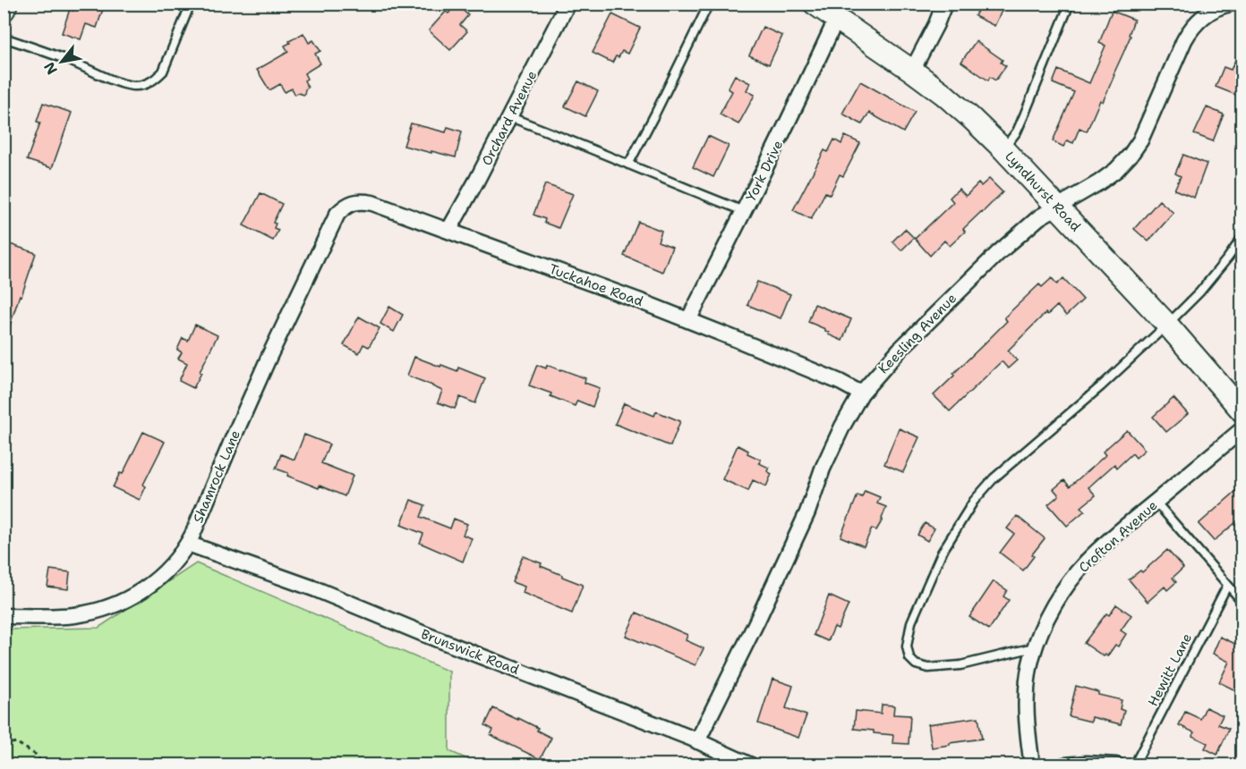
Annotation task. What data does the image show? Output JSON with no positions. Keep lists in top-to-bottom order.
{
  "streets": {
    "main road": ["Lyndhurst Road"],
    "street": [
      "Orchard Avenue",
      "York Drive",
      "Tuckahoe Road",
      "Keesling Avenue",
      "Shamrock Lane",
      "Crofton Avenue",
      "Brunswick Road"
    ],
    "lane": ["Hewitt Lane"]
  },
  "crossings": [
    ["Orchard Avenue", "Tuckahoe Road"],
    ["York Drive", "Lyndhurst Road"],
    ["York Drive", "Tuckahoe Road"],
    ["Lyndhurst Road", "Keesling Avenue"],
    ["Tuckahoe Road", "Keesling Avenue"],
    ["Tuckahoe Road", "Shamrock Lane"],
    ["Keesling Avenue", "Brunswick Road"],
    ["Shamrock Lane", "Brunswick Road"]
  ],
  "north": "bottom left"
}
